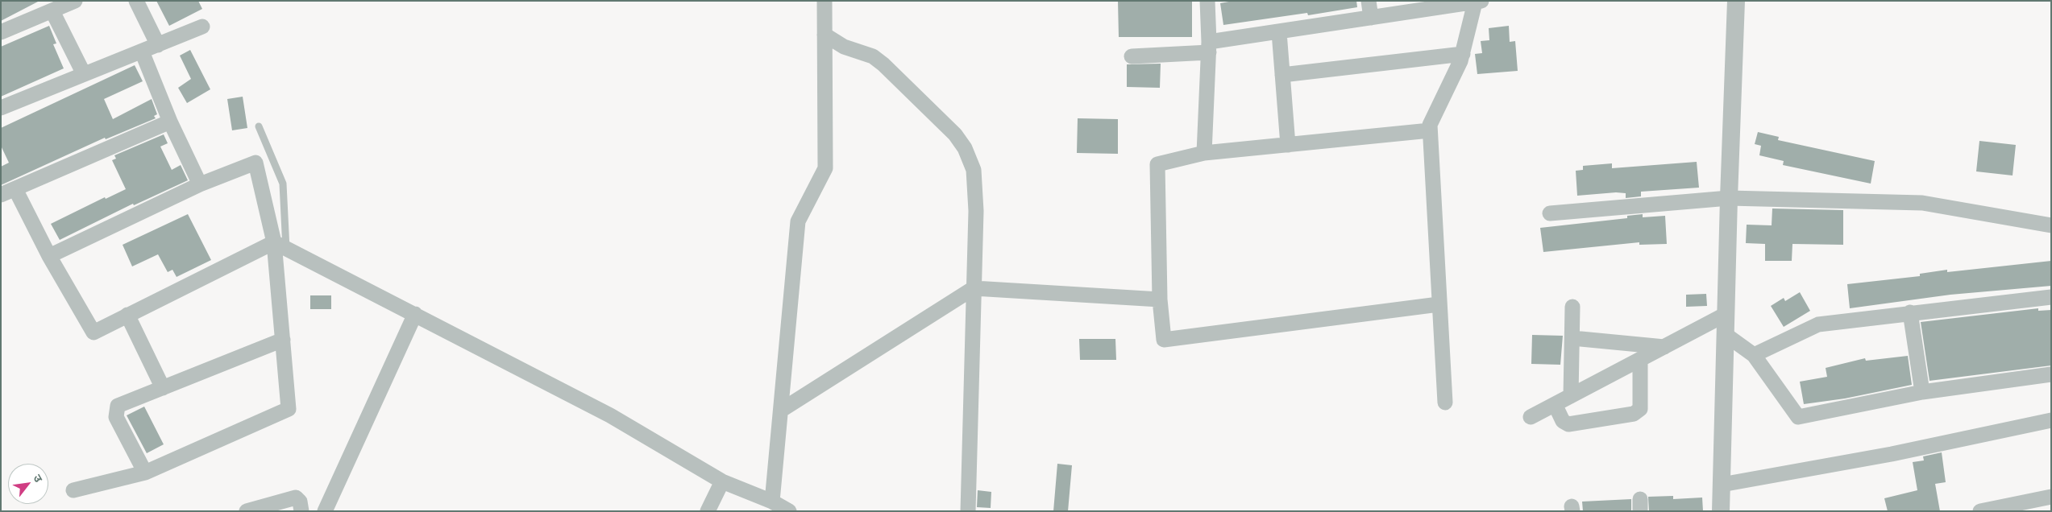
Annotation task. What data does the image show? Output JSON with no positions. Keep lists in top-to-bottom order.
{
  "north": "top right"
}
